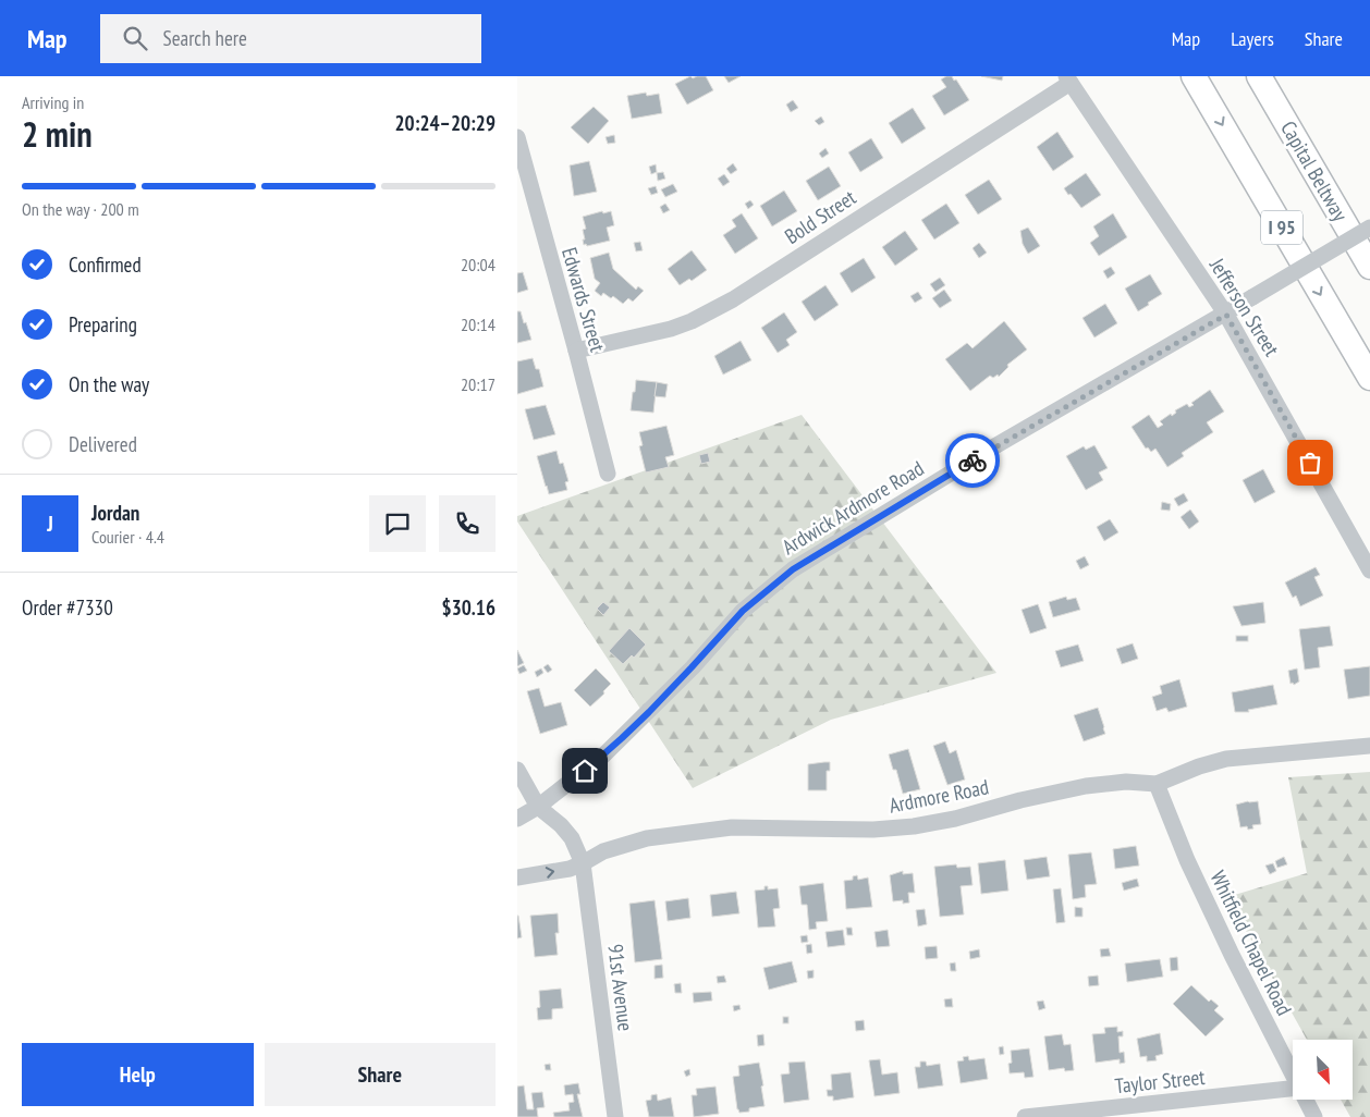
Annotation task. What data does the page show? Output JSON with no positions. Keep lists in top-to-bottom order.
{
  "streets": {
    "highway": ["Capital Beltway", "I 95"],
    "street": [
      "Bold Street",
      "Edwards Street",
      "Jefferson Street",
      "Ardwick Ardmore Road",
      "Ardmore Road",
      "Whitfield Chapel Road",
      "91st Avenue",
      "Taylor Street"
    ]
  },
  "crossings": [
    ["Bold Street", "Edwards Street"],
    ["Bold Street", "Jefferson Street"],
    ["Jefferson Street", "Ardwick Ardmore Road"],
    ["Ardwick Ardmore Road", "91st Avenue"],
    ["Ardmore Road", "Whitfield Chapel Road"],
    ["Ardmore Road", "91st Avenue"]
  ],
  "north": "bottom right",
  "page": {
    "header": "Map",
    "search": "Search here",
    "nav": ["Map", "Layers", "Share"],
    "heading": ["2 min", "Arriving in", "20:24–20:29"],
    "panel": [
      "Jordan",
      "Courier · 4.4",
      "Order #7330",
      "$30.16"
    ],
    "bar": "On the way · 200 m",
    "list": [
      ["Confirmed", "20:04"],
      ["Preparing", "20:14"],
      ["On the way", "20:17"],
      "Delivered"
    ],
    "round": "J",
    "buttons": ["Help", "Share"]
  }
}
